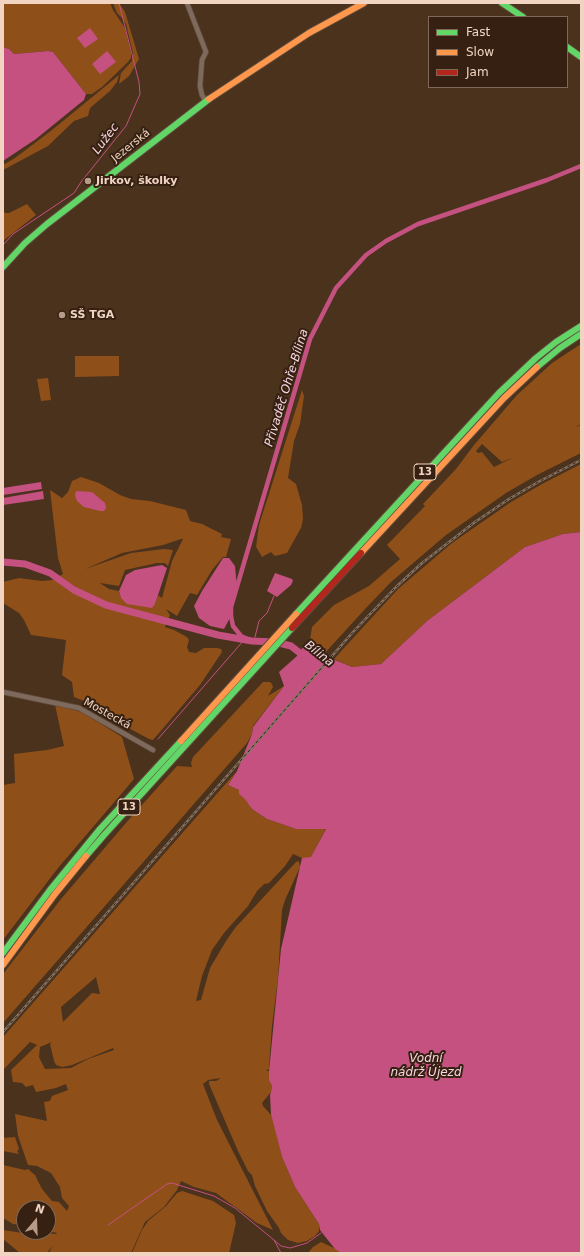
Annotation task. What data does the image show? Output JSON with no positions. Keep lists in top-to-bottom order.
{
  "streets": {
    "main road": ["Jezerská", "13"],
    "street": ["Mostecká"]
  },
  "water": [
    "Lužec",
    "Přivaděč Ohře-Bílina",
    "Bílina",
    "Vodní nádrž Újezd"
  ],
  "places": ["Jirkov, školky", "SŠ TGA"],
  "legend": ["Fast", "Slow", "Jam"],
  "north": "top"
}
